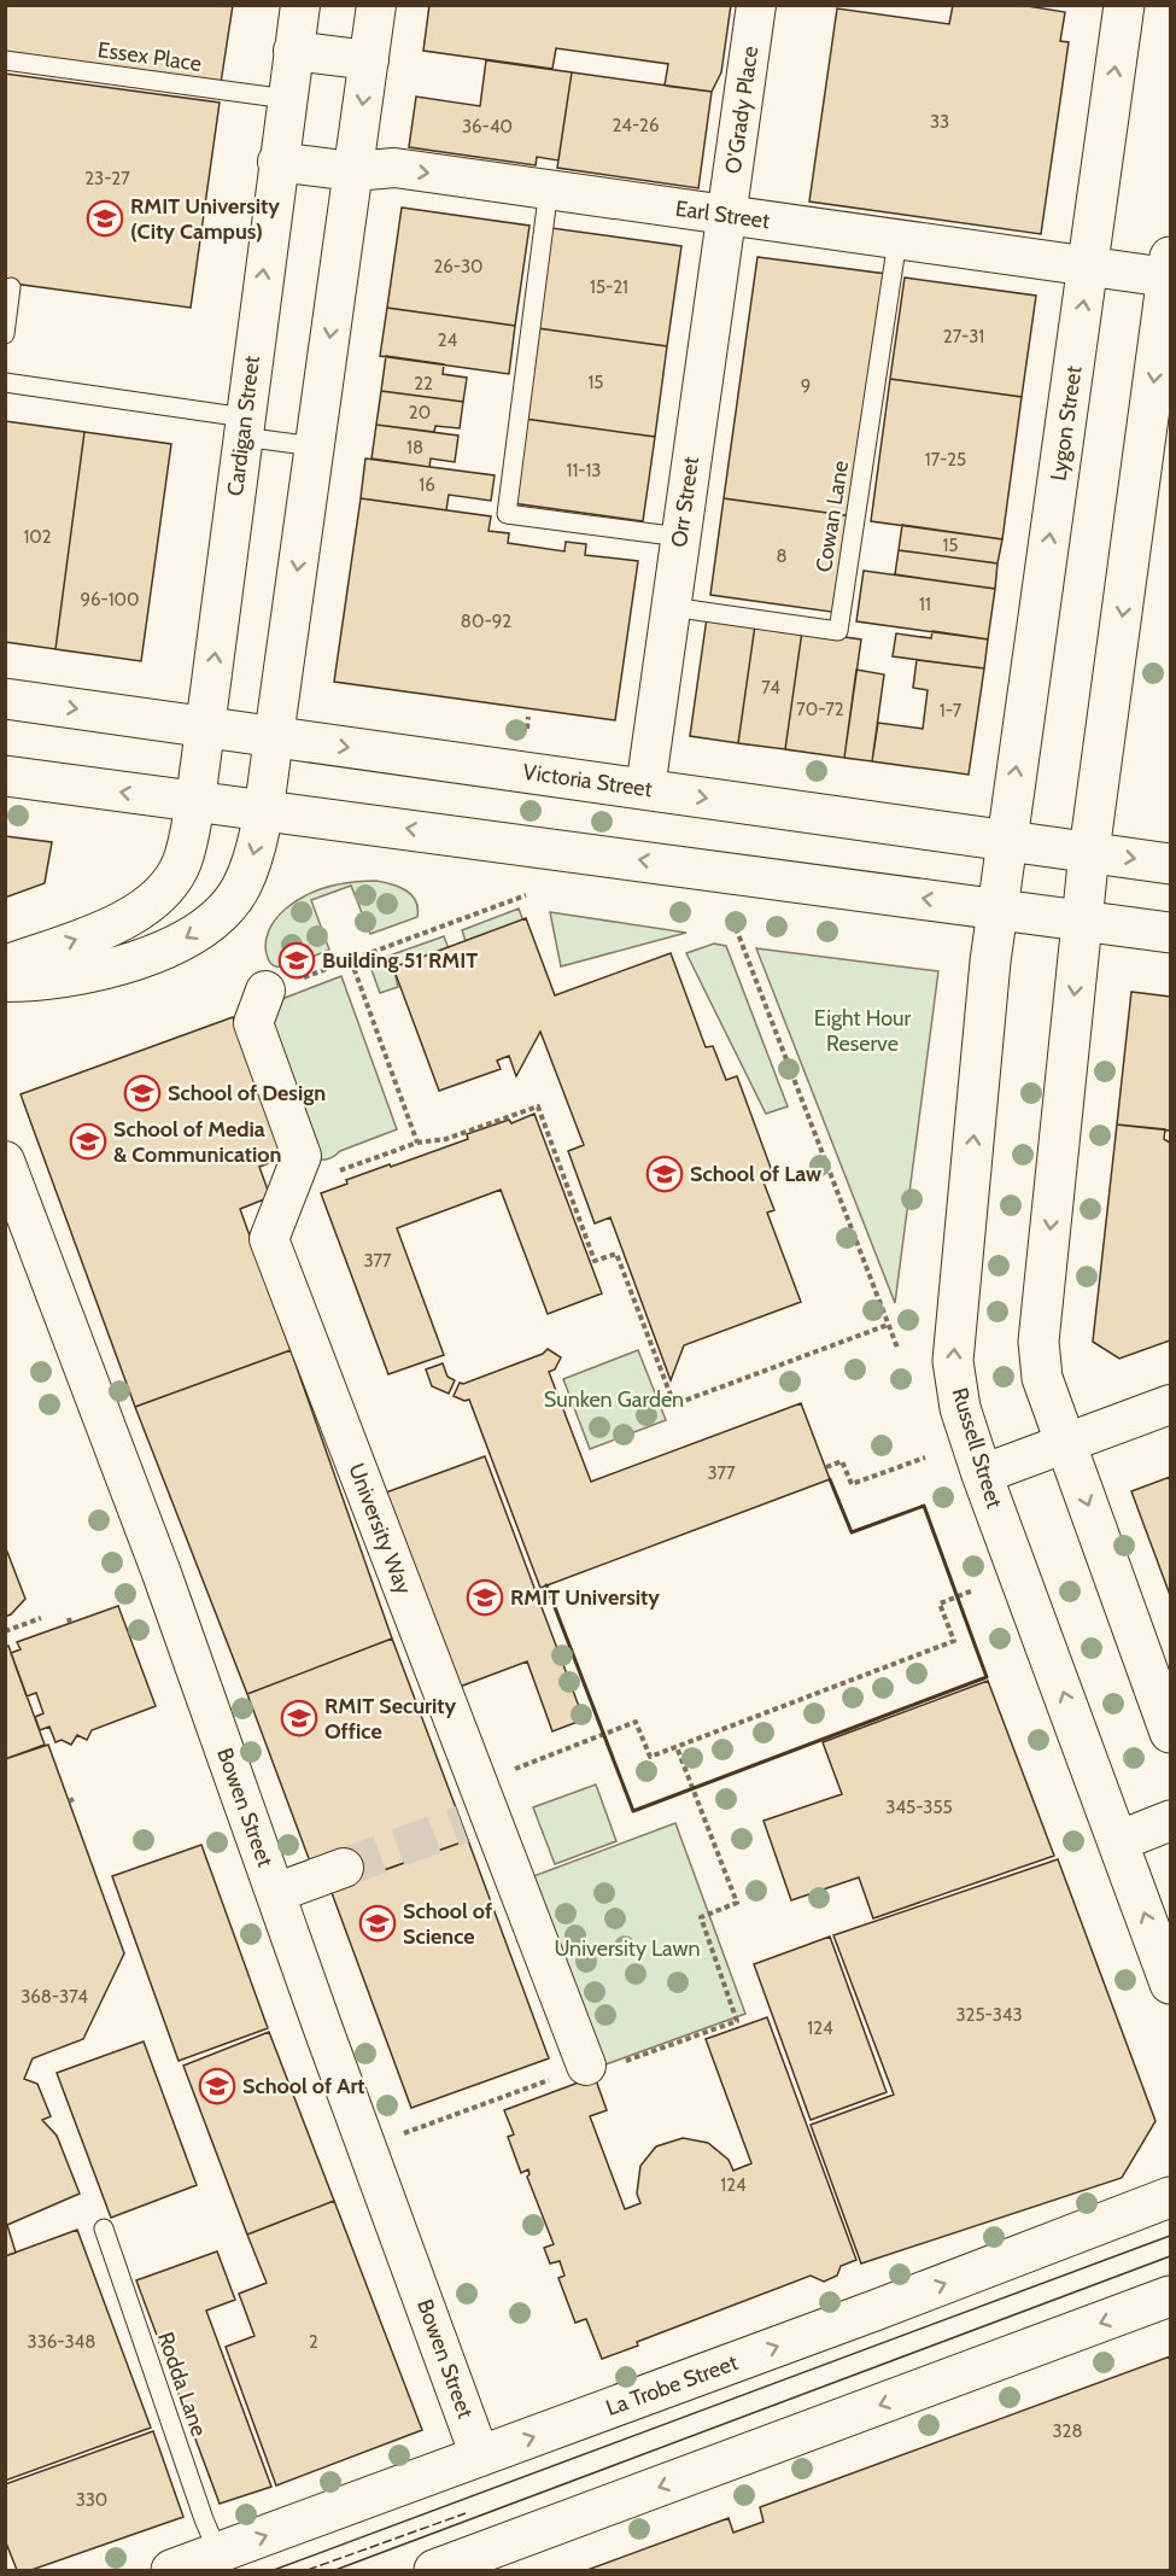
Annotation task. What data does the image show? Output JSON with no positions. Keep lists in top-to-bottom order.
{
  "streets": {
    "main road": [
      "Lygon Street",
      "Victoria Street",
      "Russell Street",
      "La Trobe Street"
    ],
    "street": [
      "O'Grady Place",
      "Earl Street",
      "Cardigan Street",
      "Orr Street",
      "University Way",
      "Bowen Street"
    ],
    "lane": ["Essex Place", "Cowan Lane", "Rodda Lane"]
  },
  "crossings": [
    ["Essex Place", "Cardigan Street"],
    ["O'Grady Place", "Earl Street"],
    ["O'Grady Place", "Orr Street"],
    ["Earl Street", "Lygon Street"],
    ["Earl Street", "Cardigan Street"],
    ["Earl Street", "Orr Street"],
    ["Earl Street", "Cowan Lane"],
    ["Lygon Street", "Victoria Street"],
    ["Lygon Street", "Russell Street"],
    ["Cardigan Street", "Victoria Street"],
    ["Orr Street", "Cowan Lane"],
    ["Orr Street", "Victoria Street"],
    ["Victoria Street", "Russell Street"],
    ["Bowen Street", "La Trobe Street"],
    ["Rodda Lane", "La Trobe Street"]
  ],
  "parks": ["Eight Hour Reserve", "Sunken Garden", "University Lawn"],
  "places": {
    "school or university": [
      "RMIT University (City Campus)",
      "Building 51 RMIT",
      "School of Design",
      "School of Media & Communication",
      "School of Law",
      "RMIT University",
      "RMIT Security Office",
      "School of Science",
      "School of Art"
    ]
  },
  "house_numbers": [
    "33",
    "24-26",
    "36-40",
    "23-27",
    "26-30",
    "15-21",
    "27-31",
    "24",
    "15",
    "22",
    "9",
    "20",
    "18",
    "17-25",
    "11-13",
    "16",
    "102",
    "15",
    "8",
    "96-100",
    "11",
    "80-92",
    "74",
    "70-72",
    "1-7",
    "377",
    "377",
    "345-355",
    "368-374",
    "325-343",
    "124",
    "124",
    "336-348",
    "2",
    "328",
    "330"
  ]
}
